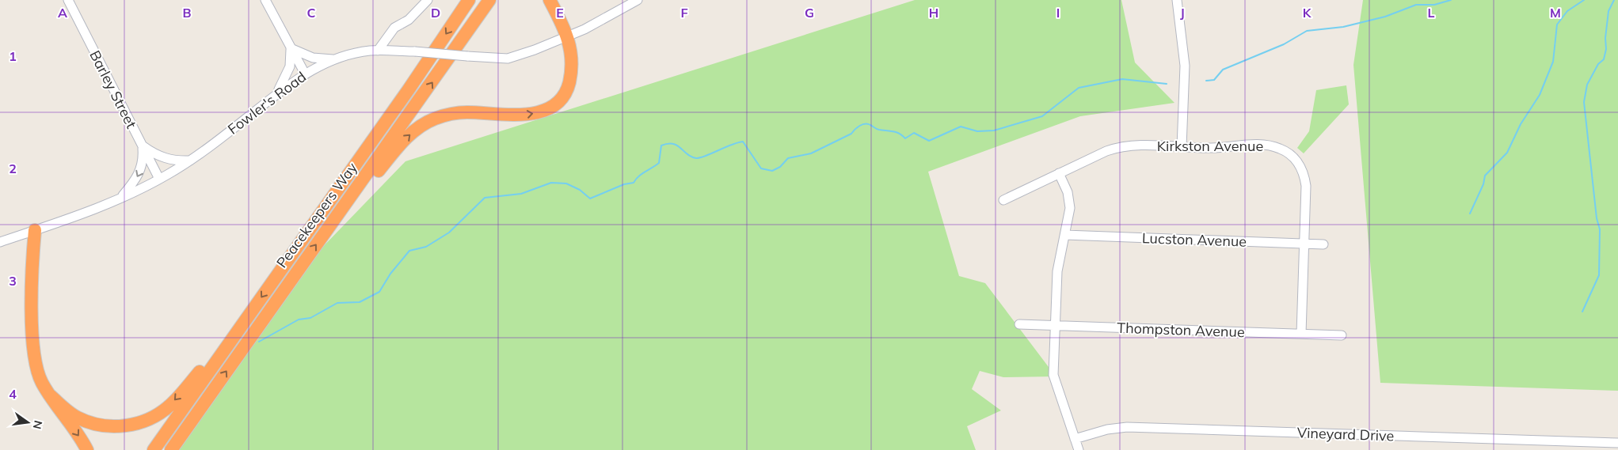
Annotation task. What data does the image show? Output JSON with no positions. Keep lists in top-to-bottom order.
{
  "streets": {
    "highway": ["Peacekeepers Way"],
    "street": [
      "Barley Street",
      "Fowler's Road",
      "Kirkston Avenue",
      "Lucston Avenue",
      "Thompston Avenue",
      "Vineyard Drive"
    ]
  },
  "crossings": [
    ["Barley Street", "Fowler's Road"],
    ["Kirkston Avenue", "Lucston Avenue"],
    ["Kirkston Avenue", "Thompston Avenue"]
  ],
  "north": "right",
  "grid": {
    "columns": [
      "A",
      "B",
      "C",
      "D",
      "E",
      "F",
      "G",
      "H",
      "I",
      "J",
      "K",
      "L",
      "M"
    ],
    "rows": [
      "1",
      "2",
      "3",
      "4"
    ]
  }
}
